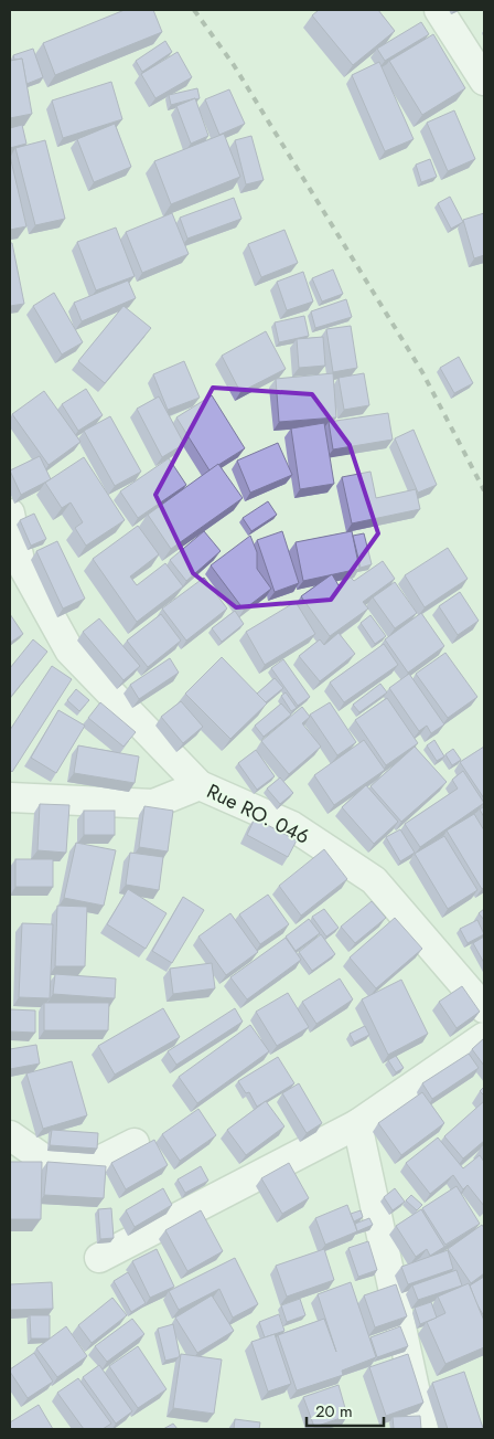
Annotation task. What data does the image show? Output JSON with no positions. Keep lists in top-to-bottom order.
{
  "streets": {
    "street": ["Rue RO. 046"]
  },
  "scale_bar": "20 m"
}
